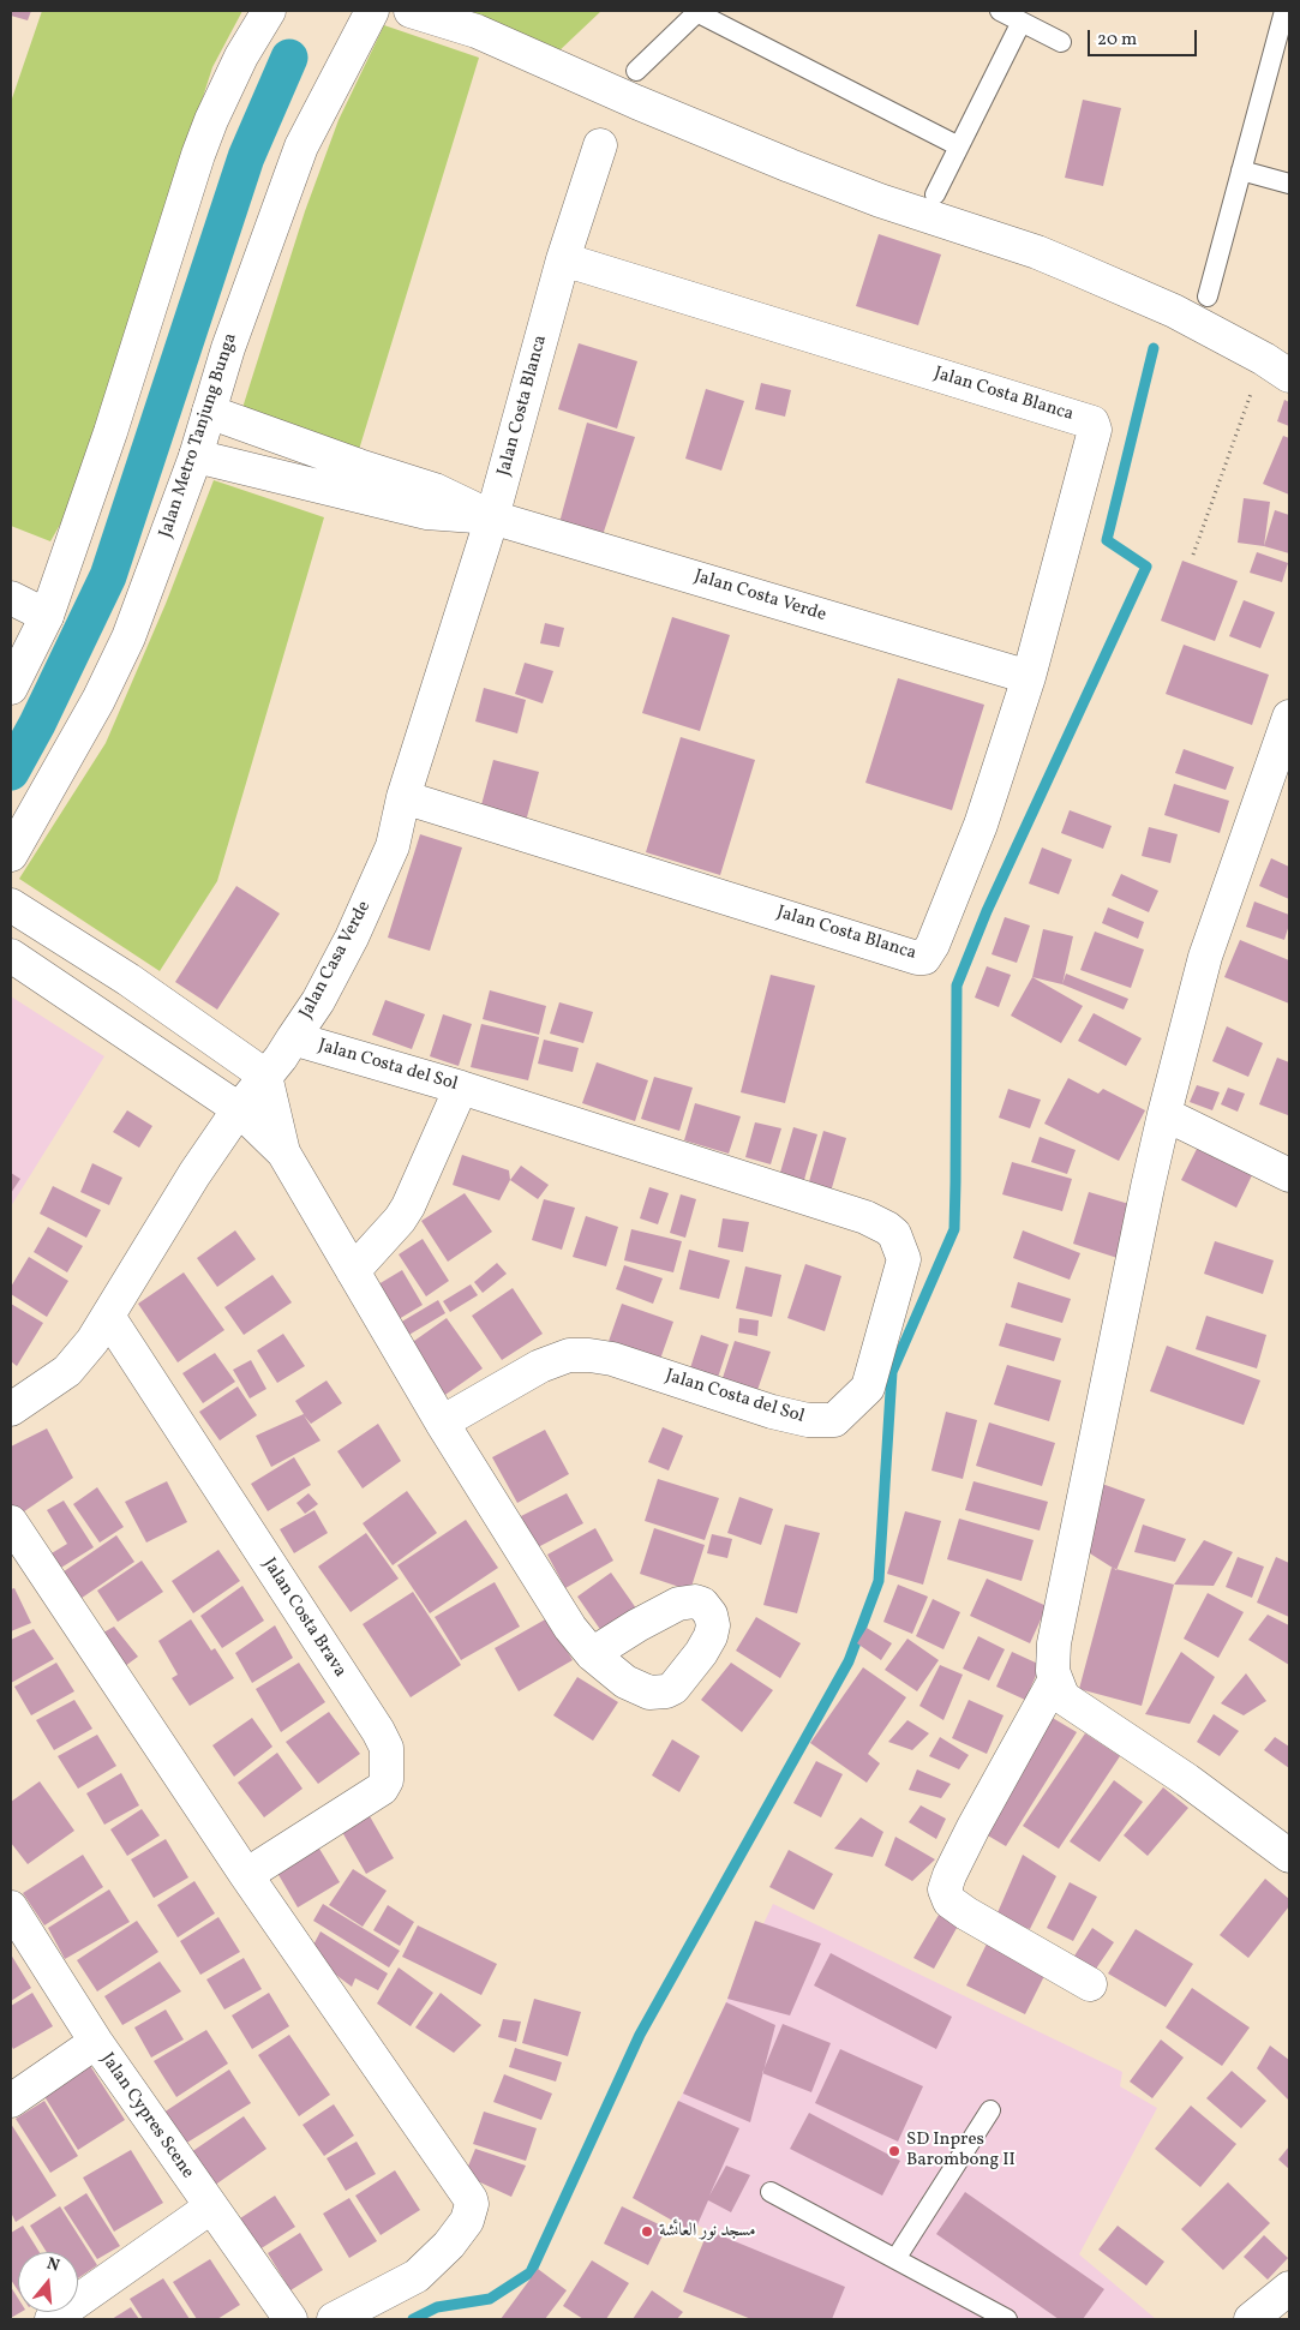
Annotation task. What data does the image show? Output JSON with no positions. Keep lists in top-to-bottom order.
{
  "streets": {
    "street": [
      "Jalan Costa Blanca",
      "Jalan Metro Tanjung Bunga",
      "Jalan Costa Verde",
      "Jalan Casa Verde",
      "Jalan Costa del Sol",
      "Jalan Costa Brava",
      "Jalan Cypres Scene"
    ]
  },
  "crossings": [
    ["Jalan Costa Blanca", "Jalan Costa Verde"],
    ["Jalan Costa Blanca", "Jalan Casa Verde"],
    ["Jalan Casa Verde", "Jalan Costa del Sol"]
  ],
  "places": ["SD Inpres Barombong II", "مسجد نور العائشة"],
  "scale_bar": "20 m",
  "north": "top"
}
